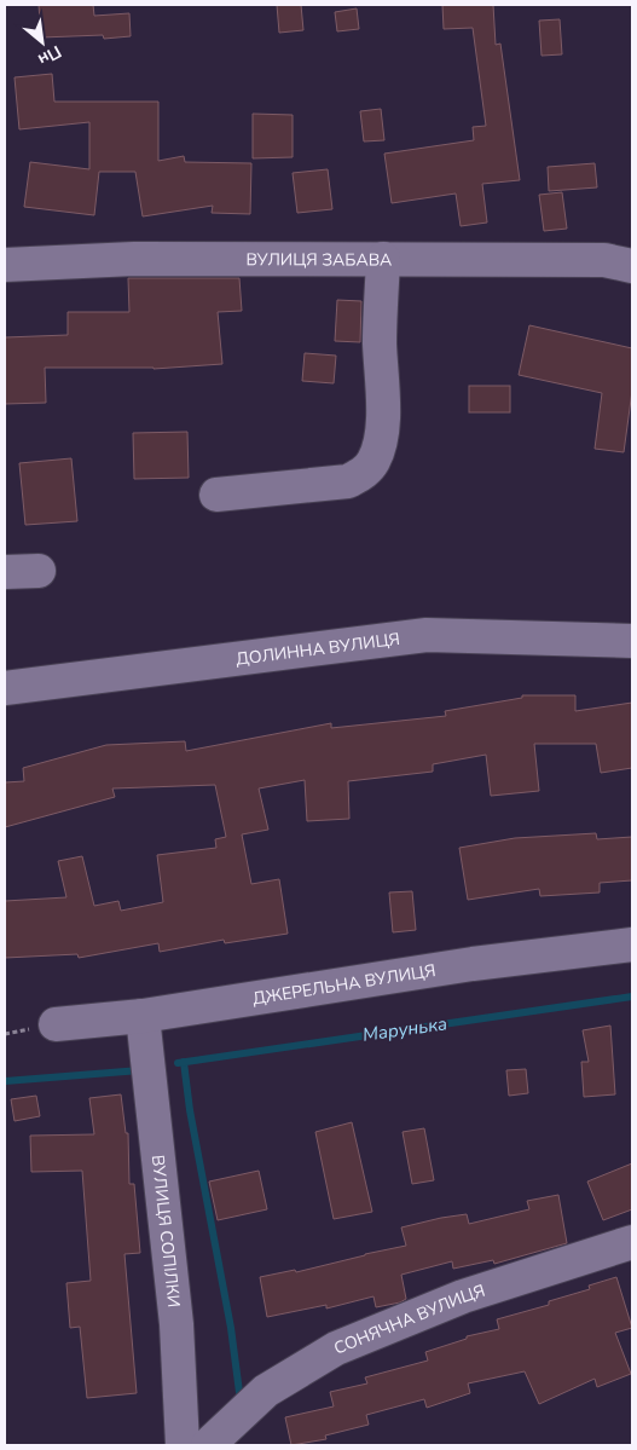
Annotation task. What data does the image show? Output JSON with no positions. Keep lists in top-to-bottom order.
{
  "streets": {
    "street": [
      "ВУЛИЦЯ ЗАБАВА",
      "ДОЛИННА ВУЛИЦЯ",
      "ДЖЕРЕЛЬНА ВУЛИЦЯ",
      "ВУЛИЦЯ СОПІЛКИ",
      "СОНЯЧНА ВУЛИЦЯ"
    ]
  },
  "crossings": [
    ["ДЖЕРЕЛЬНА ВУЛИЦЯ", "ВУЛИЦЯ СОПІЛКИ"],
    ["ВУЛИЦЯ СОПІЛКИ", "СОНЯЧНА ВУЛИЦЯ"]
  ],
  "water": ["Марунька"],
  "north": "bottom right"
}
